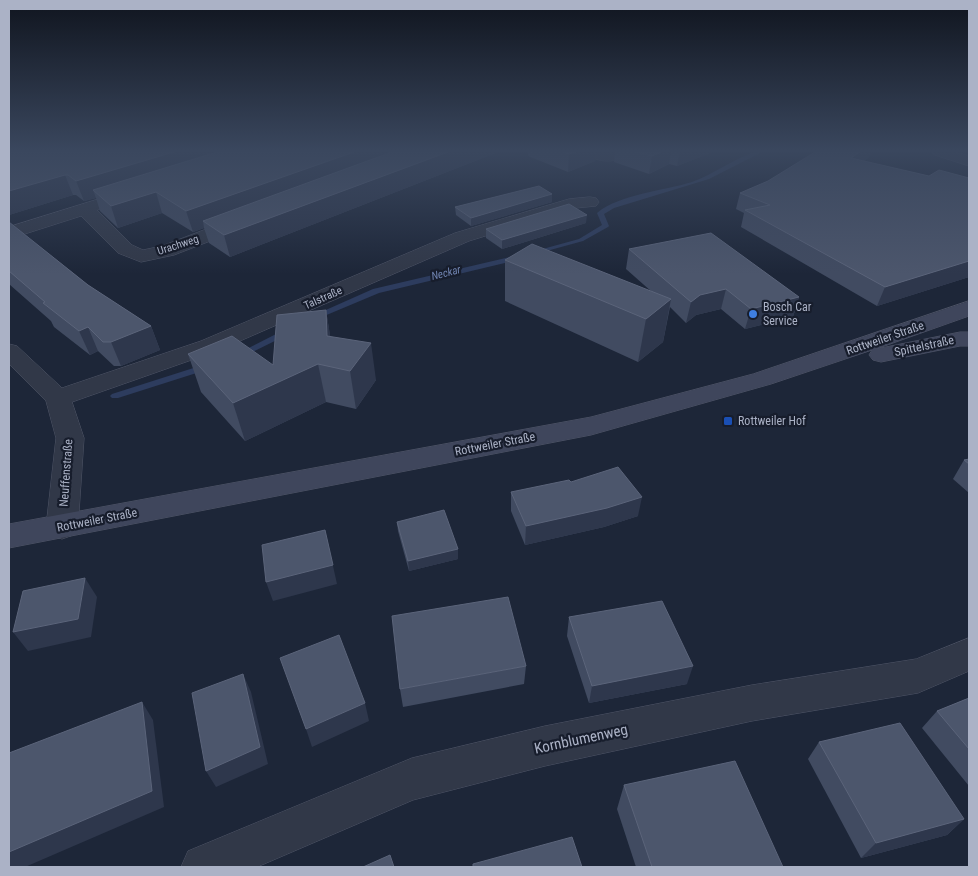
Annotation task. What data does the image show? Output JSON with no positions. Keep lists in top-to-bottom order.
{
  "streets": {
    "main road": ["Rottweiler Straße", "Spittelstraße"],
    "street": [
      "Urachweg",
      "Talstraße",
      "Neuffenstraße",
      "Kornblumenweg"
    ]
  },
  "crossings": [
    ["Talstraße", "Neuffenstraße"],
    ["Rottweiler Straße", "Spittelstraße"],
    ["Rottweiler Straße", "Neuffenstraße"]
  ],
  "water": ["Neckar"],
  "places": {
    "other": ["Bosch Car Service"],
    "transit": ["Rottweiler Hof"]
  }
}
